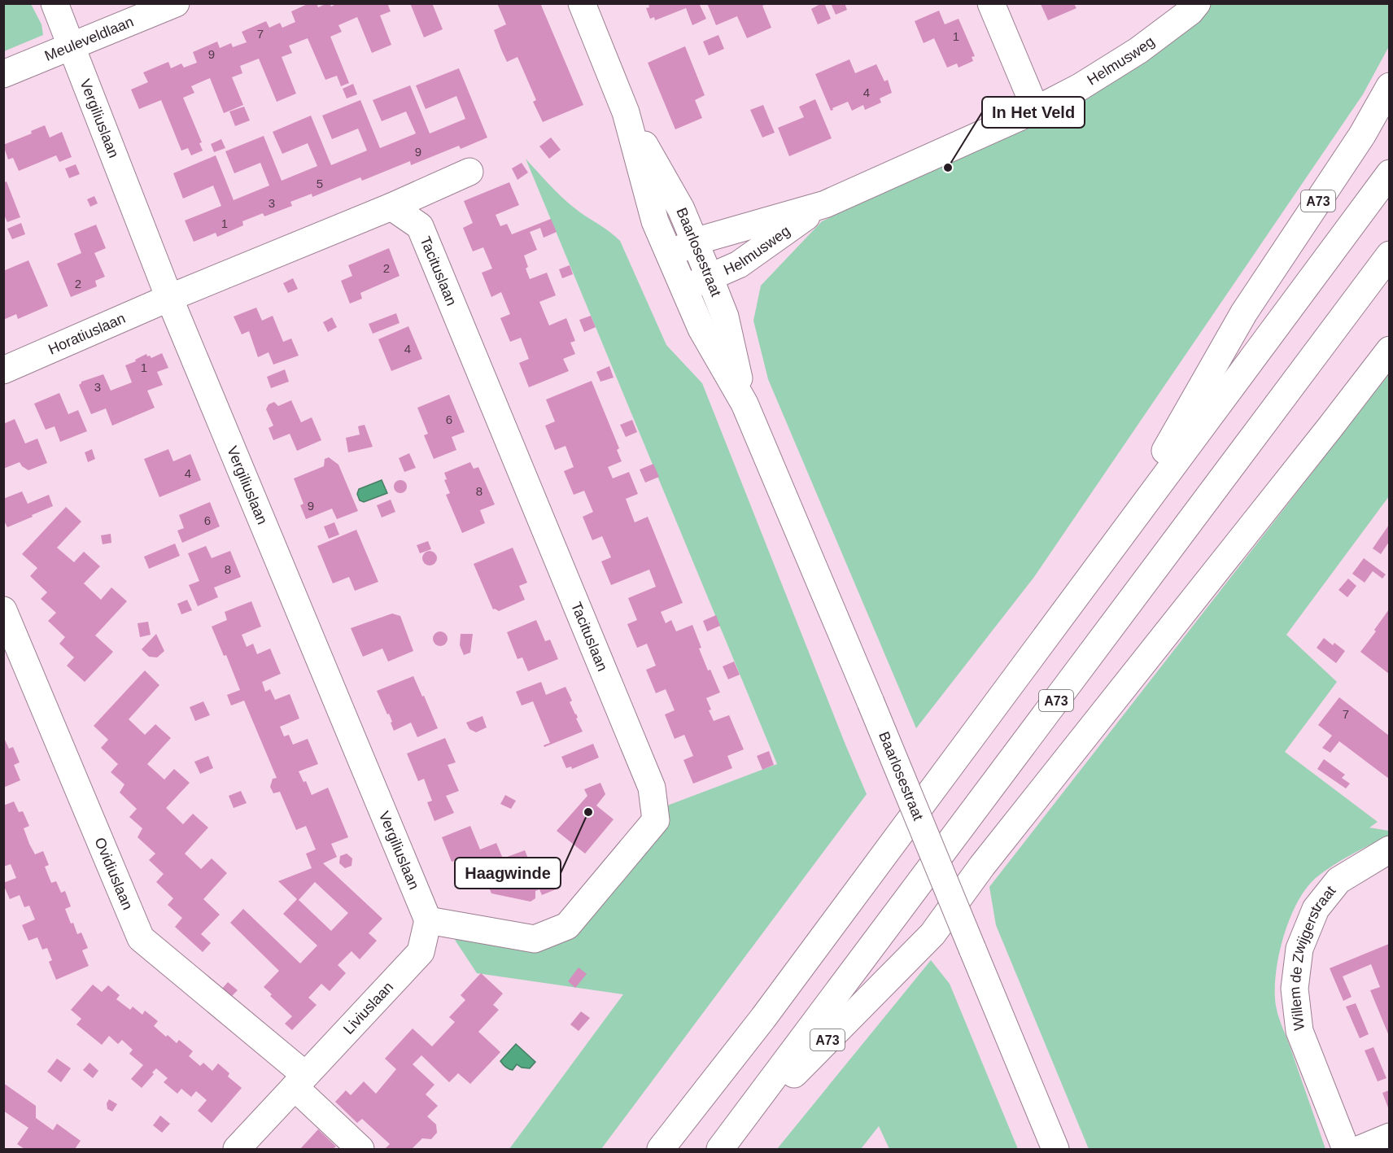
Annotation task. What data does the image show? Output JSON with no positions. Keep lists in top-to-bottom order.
{
  "streets": {
    "main road": [
      "Meuleveldlaan",
      "Helmusweg",
      "Vergiliuslaan",
      "A73",
      "Baarlosestraat",
      "Tacituslaan",
      "Horatiuslaan",
      "Ovidiuslaan",
      "Willem de Zwijgerstraat",
      "Liviuslaan"
    ]
  },
  "crossings": [
    ["Meuleveldlaan", "Vergiliuslaan"],
    ["Helmusweg", "Baarlosestraat"],
    ["Vergiliuslaan", "Tacituslaan"],
    ["Vergiliuslaan", "Horatiuslaan"],
    ["Vergiliuslaan", "Liviuslaan"],
    ["Tacituslaan", "Liviuslaan"],
    ["Ovidiuslaan", "Liviuslaan"]
  ],
  "places": ["In Het Veld", "Haagwinde"],
  "house_numbers": [
    "7",
    "1",
    "9",
    "4",
    "9",
    "5",
    "3",
    "1",
    "2",
    "2",
    "4",
    "1",
    "3",
    "6",
    "4",
    "8",
    "9",
    "6",
    "8",
    "7"
  ]
}
